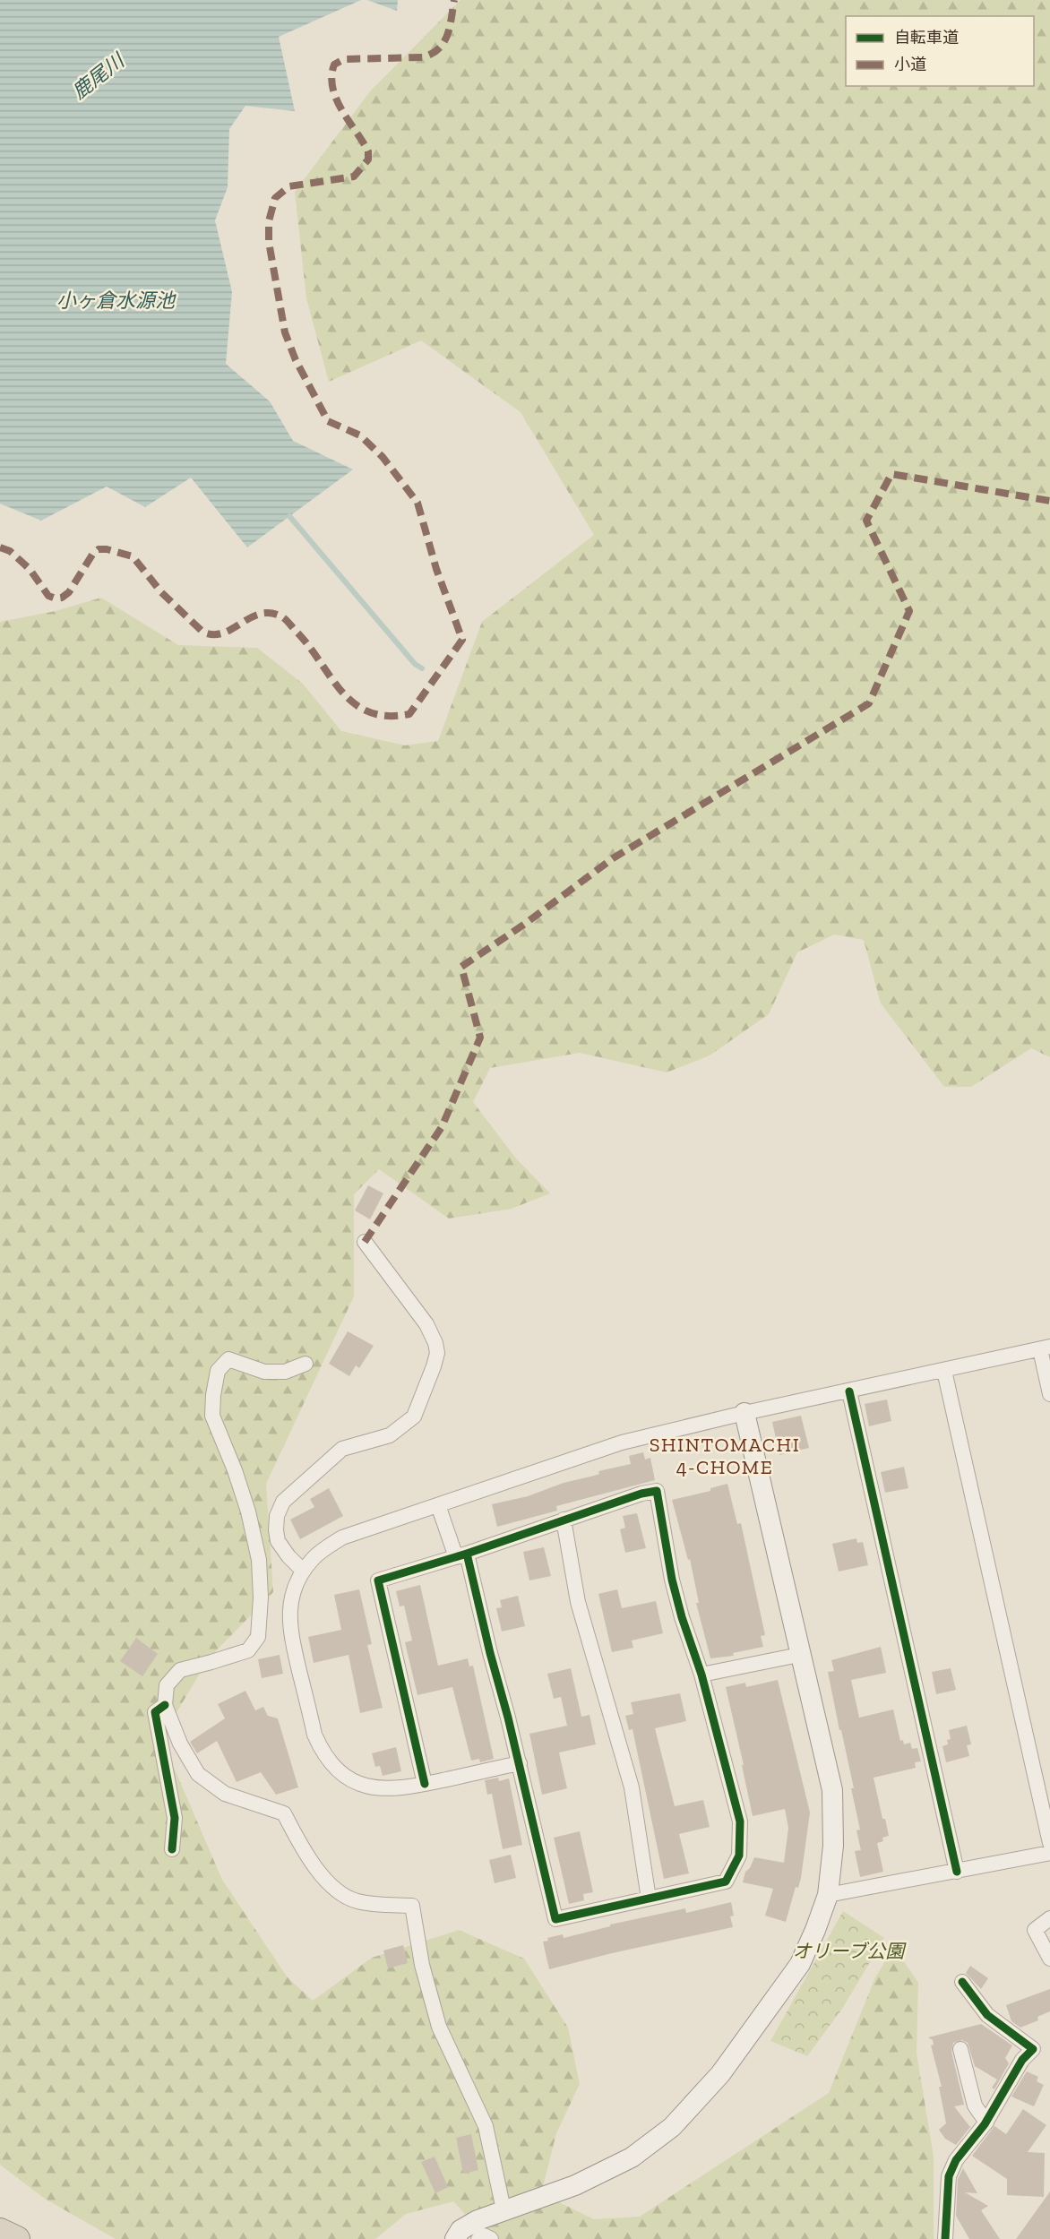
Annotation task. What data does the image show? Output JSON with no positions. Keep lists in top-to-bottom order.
{
  "districts": ["SHINTOMACHI 4-CHOME"],
  "water": ["鹿尾川", "小ヶ倉水源池"],
  "parks": ["オリーブ公園"],
  "legend": ["自転車道", "小道"]
}
